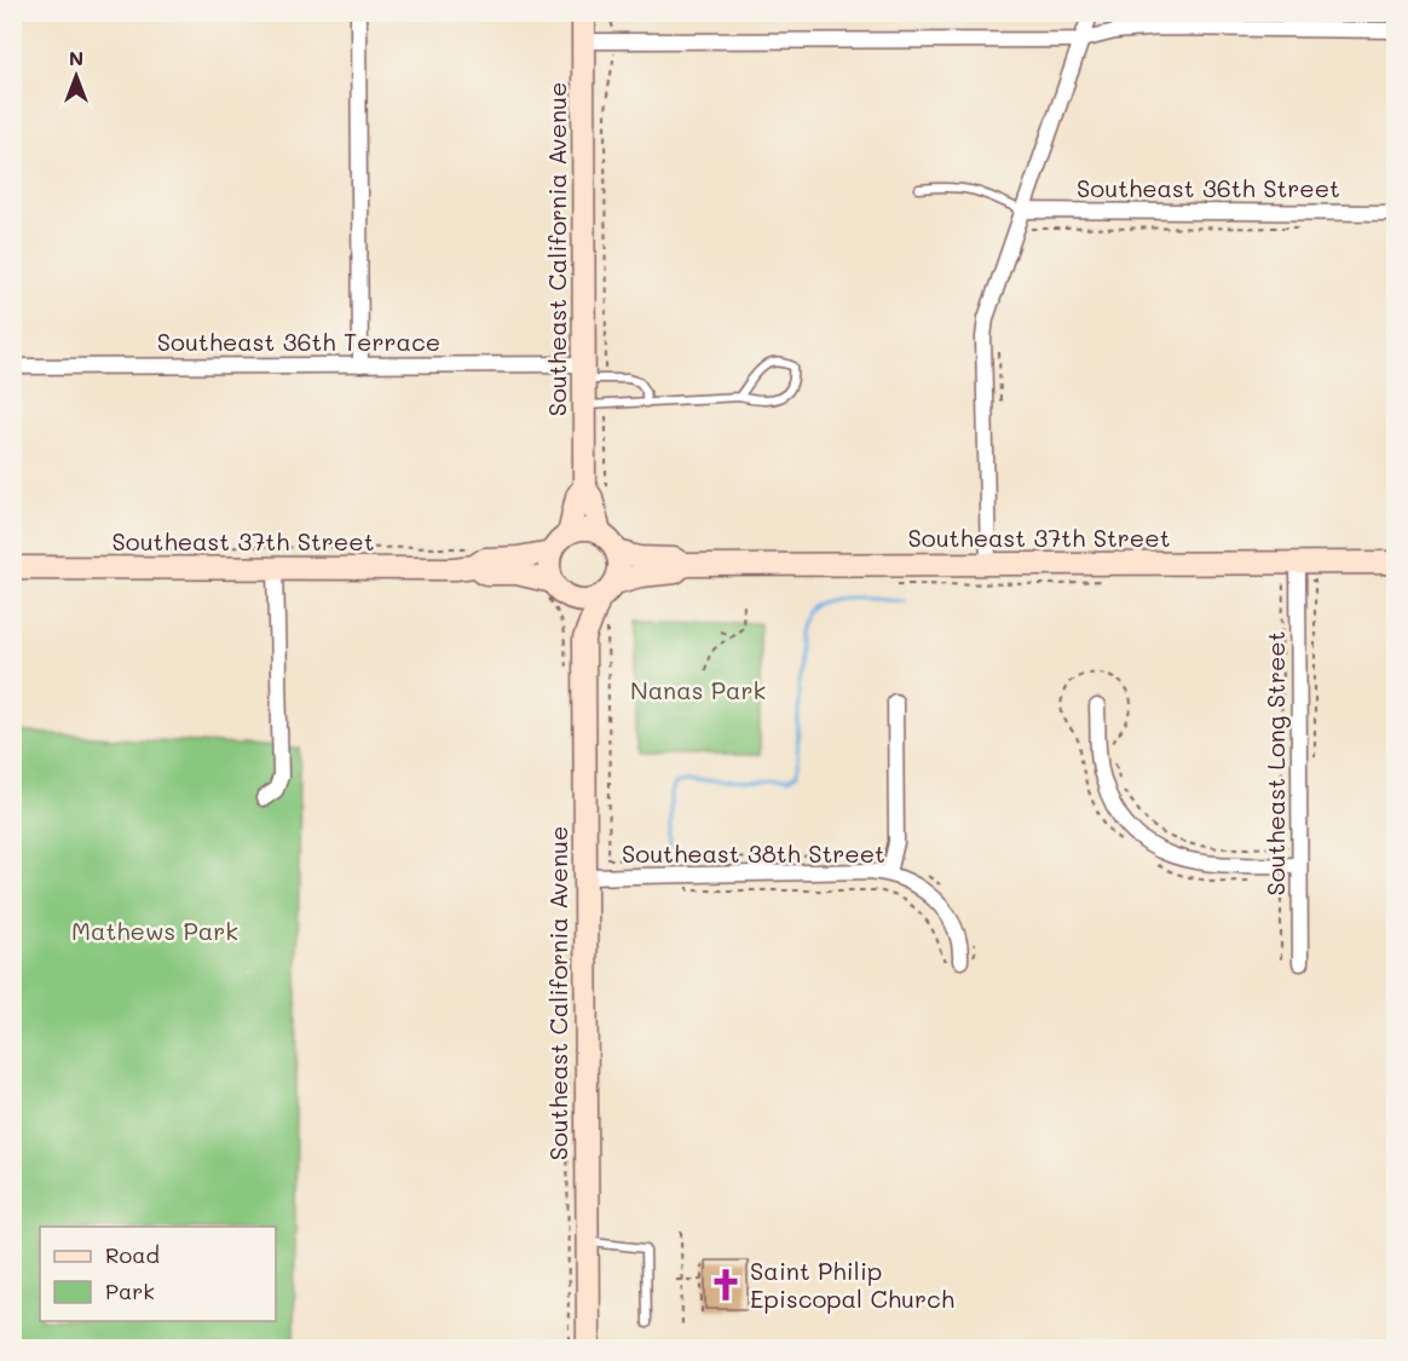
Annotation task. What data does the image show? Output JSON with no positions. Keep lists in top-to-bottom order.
{
  "streets": {
    "main road": ["Southeast California Avenue", "Southeast 37th Street"],
    "street": [
      "Southeast 36th Street",
      "Southeast 36th Terrace",
      "Southeast Long Street",
      "Southeast 38th Street"
    ]
  },
  "crossings": [
    ["Southeast California Avenue", "Southeast 36th Terrace"],
    ["Southeast California Avenue", "Southeast 37th Street"],
    ["Southeast California Avenue", "Southeast 38th Street"],
    ["Southeast 37th Street", "Southeast Long Street"]
  ],
  "parks": ["Nanas Park", "Mathews Park"],
  "places": {
    "church": ["Saint Philip Episcopal Church"]
  },
  "legend": ["Road", "Park"],
  "north": "top"
}
